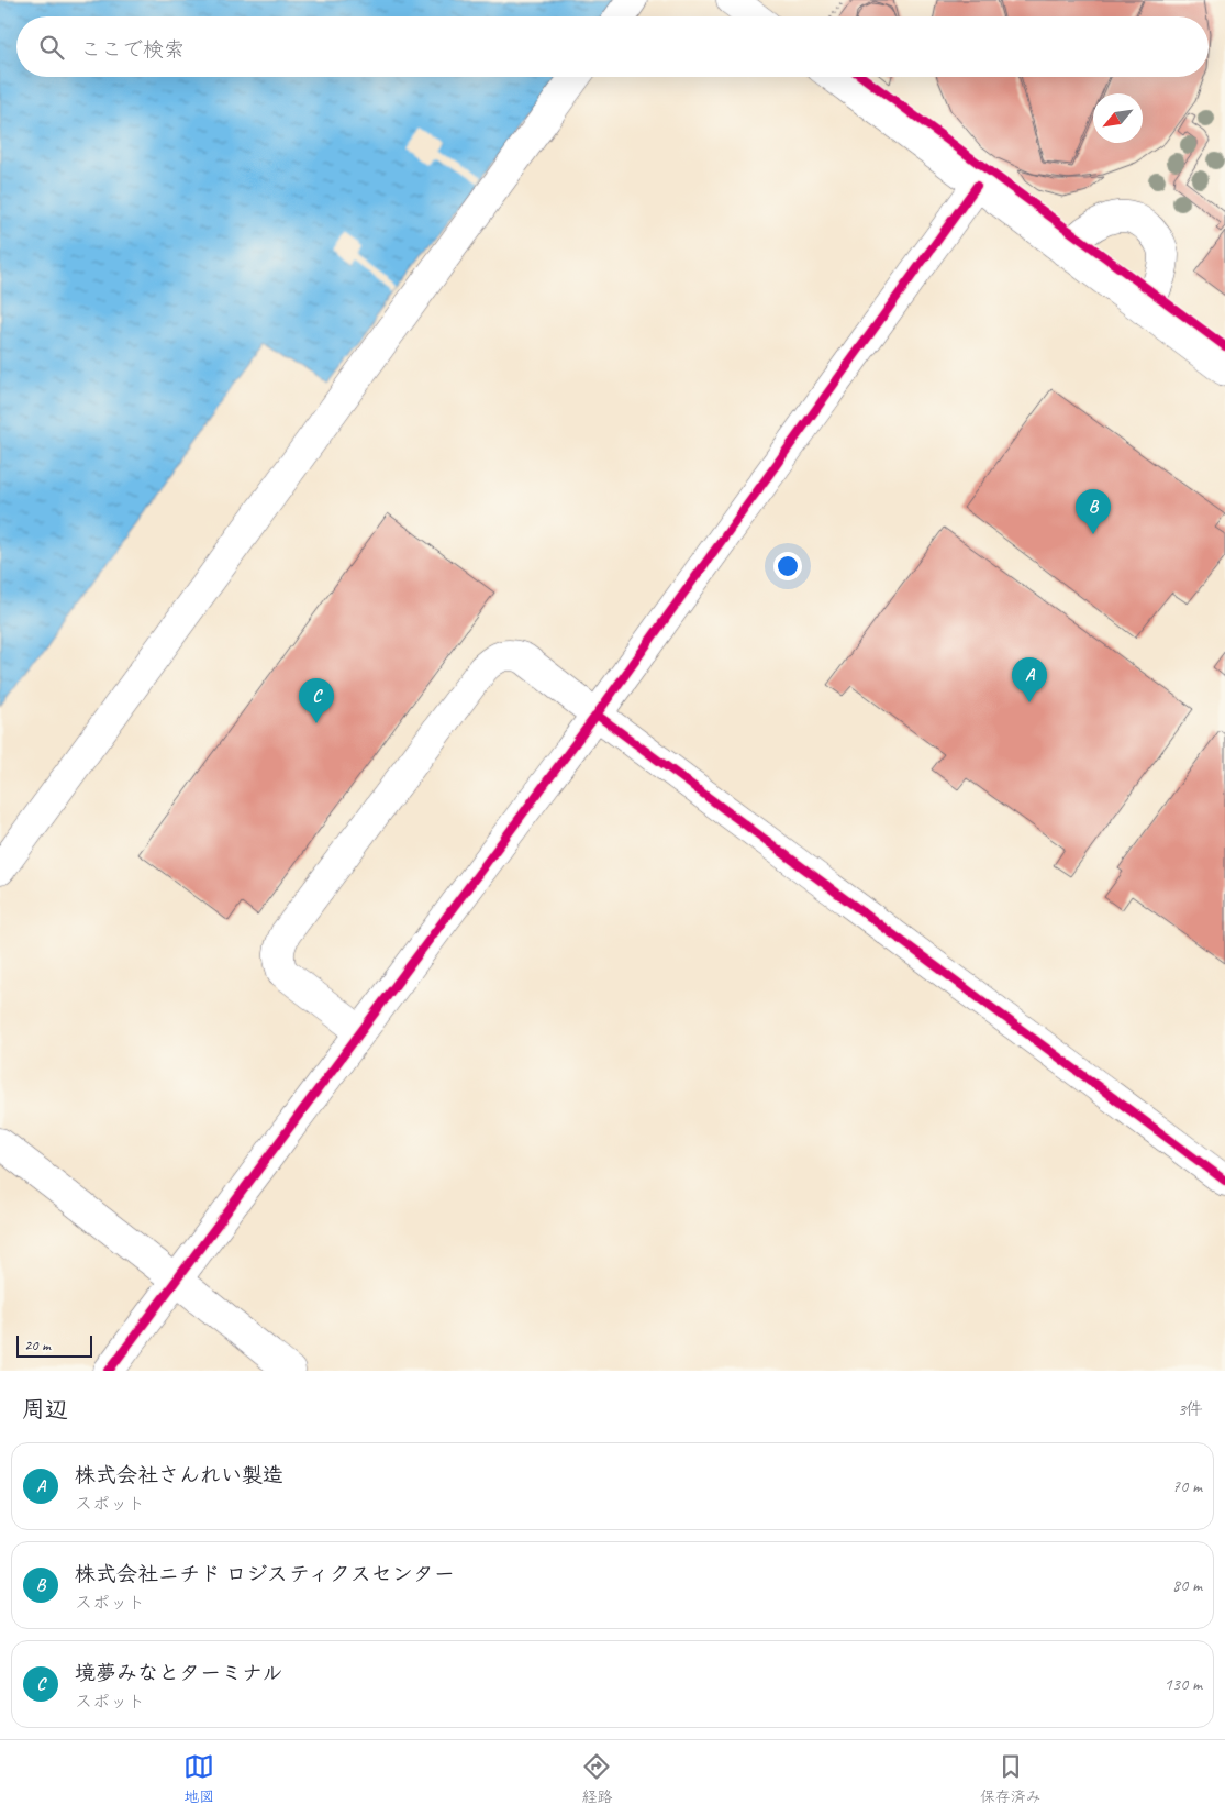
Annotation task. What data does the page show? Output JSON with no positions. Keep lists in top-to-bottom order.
{
  "scale_bar": "20 m",
  "north": "bottom left",
  "page": {
    "search": "ここで検索",
    "pins": ["B", "A", "C"],
    "scale": "20 m",
    "heading": ["周辺", "3件"],
    "list": [
      {
        "mark": "A",
        "name": "株式会社さんれい製造",
        "note": "スポット",
        "value": "70 m"
      },
      {
        "mark": "B",
        "name": "株式会社ニチド ロジスティクスセンター",
        "note": "スポット",
        "value": "80 m"
      },
      {
        "mark": "C",
        "name": "境夢みなとターミナル",
        "note": "スポット",
        "value": "130 m"
      }
    ],
    "nav": ["地図", "経路", "保存済み"]
  }
}
